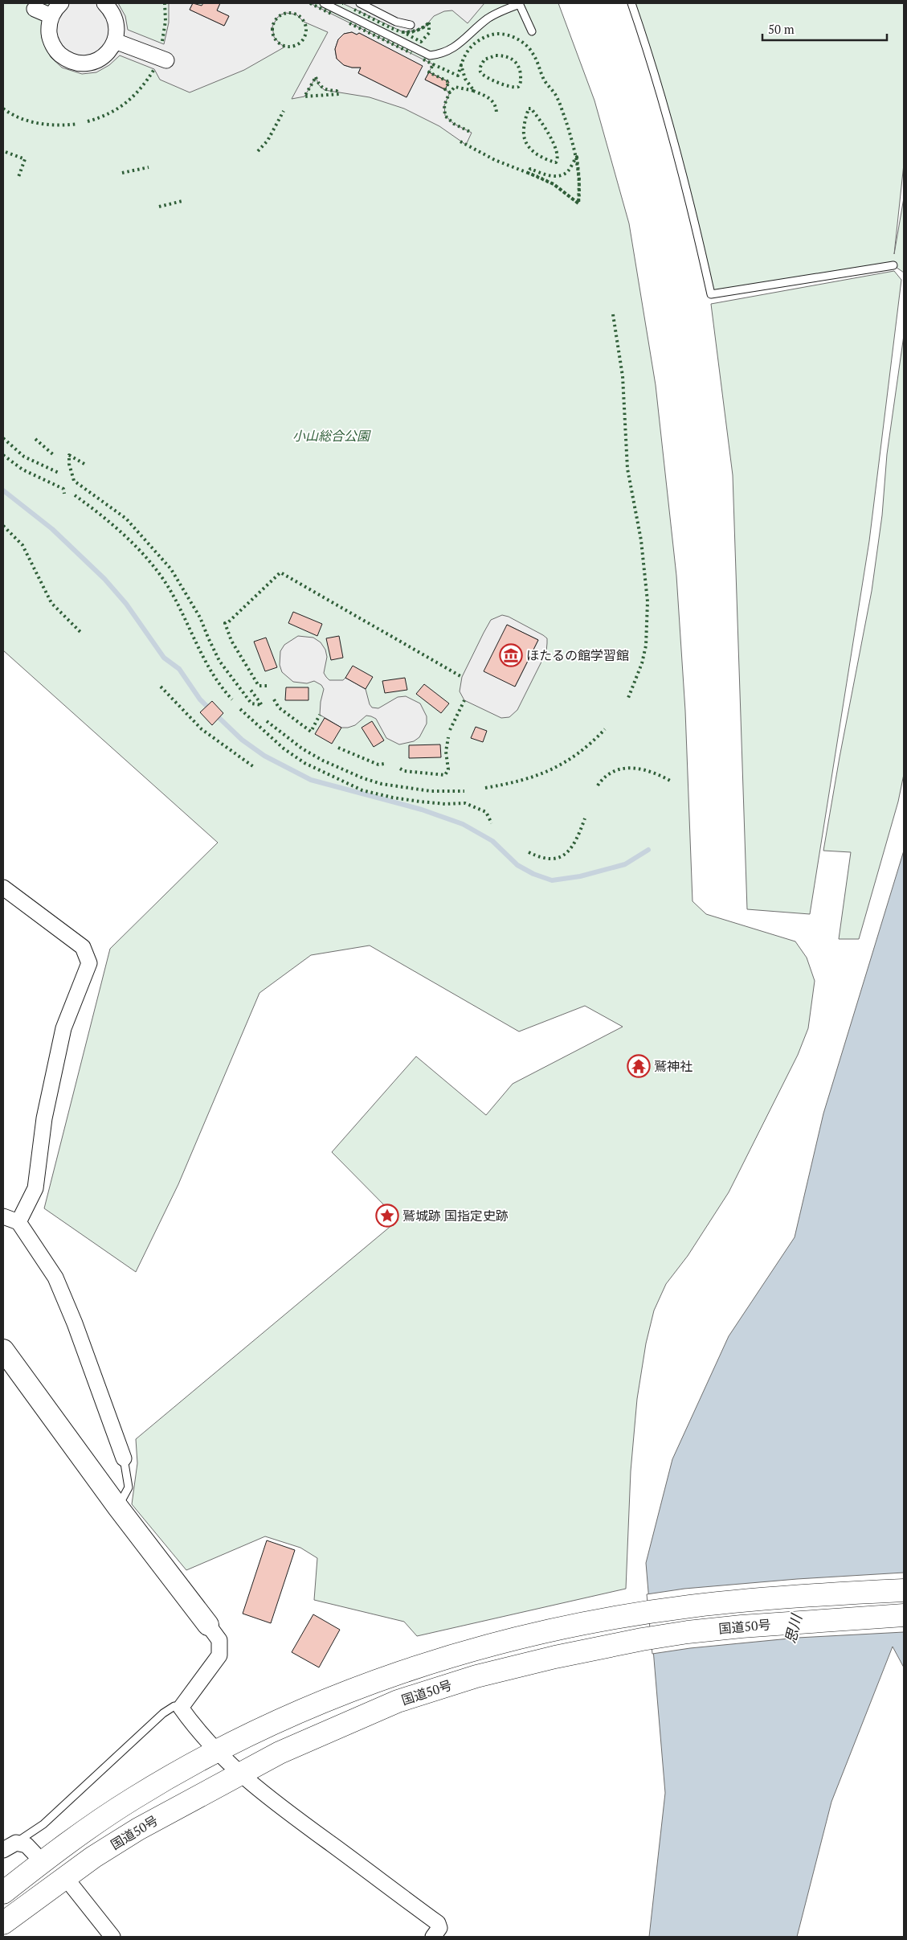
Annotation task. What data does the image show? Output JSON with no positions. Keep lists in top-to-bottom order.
{
  "streets": {
    "highway": ["国道50号"]
  },
  "water": ["思川"],
  "parks": ["小山総合公園"],
  "places": {
    "museum": ["ほたるの館学習館"],
    "temple": ["鷲神社"],
    "place": ["鷲城跡 国指定史跡"]
  },
  "scale_bar": "50 m"
}
